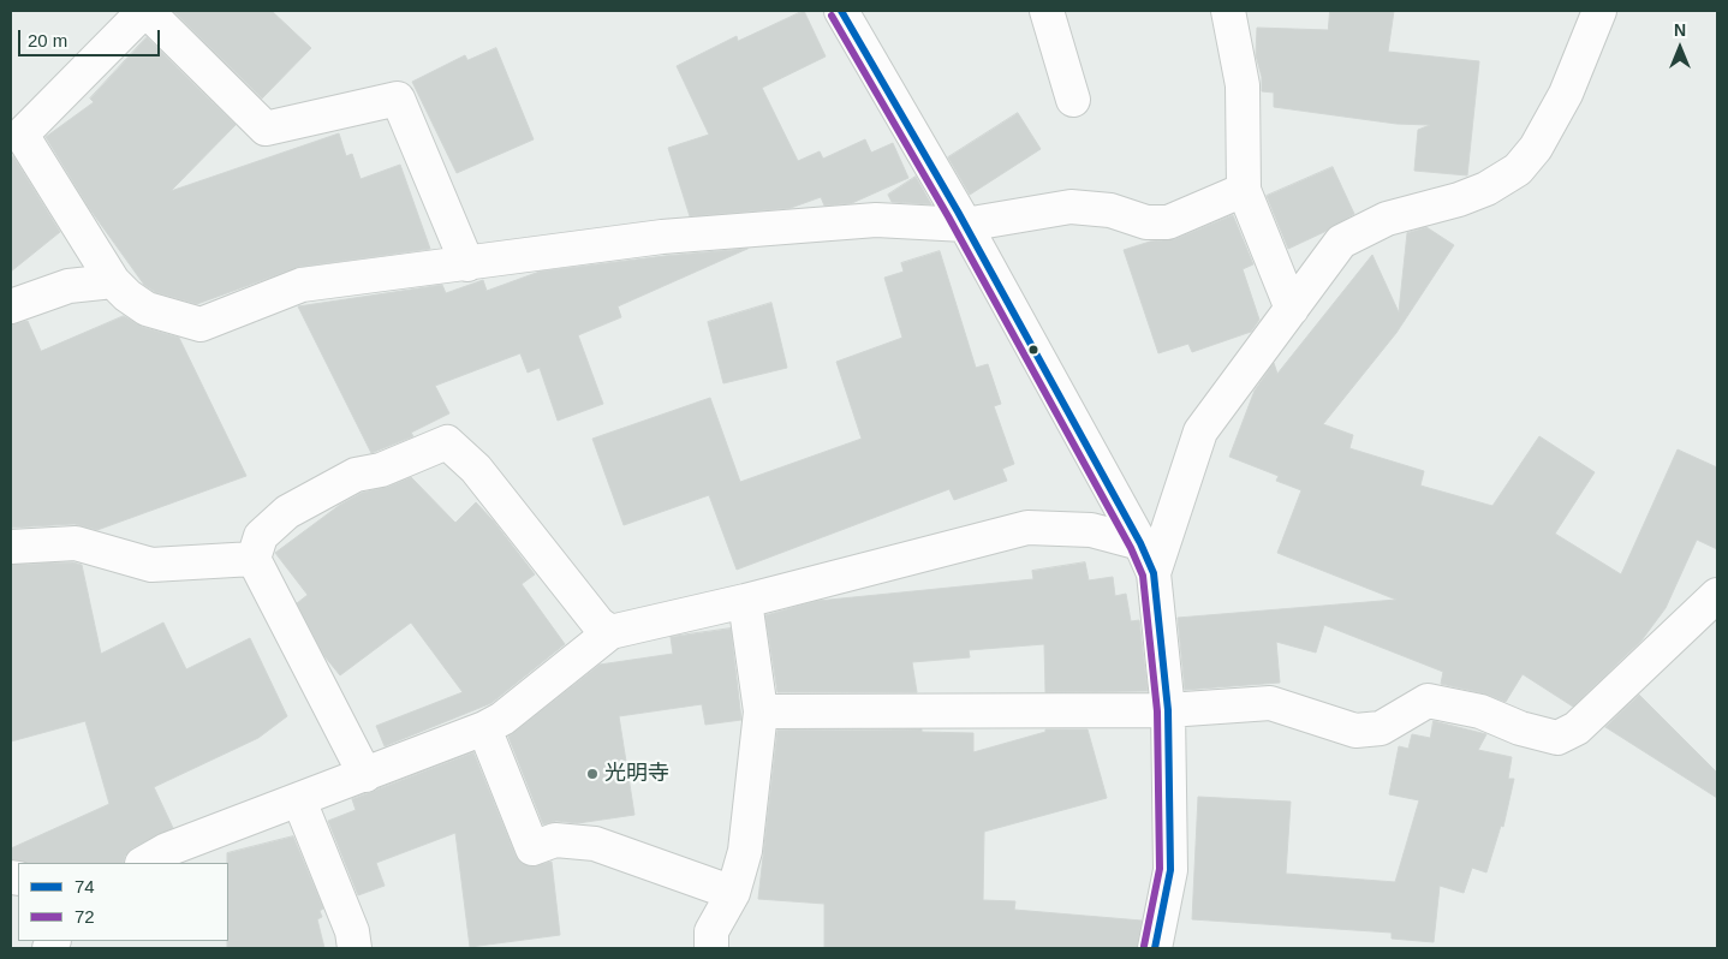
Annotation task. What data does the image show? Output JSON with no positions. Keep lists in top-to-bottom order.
{
  "places": ["光明寺"],
  "lines": ["transit line 74", "transit line 72"],
  "legend": ["74", "72"],
  "scale_bar": "20 m",
  "north": "top"
}
